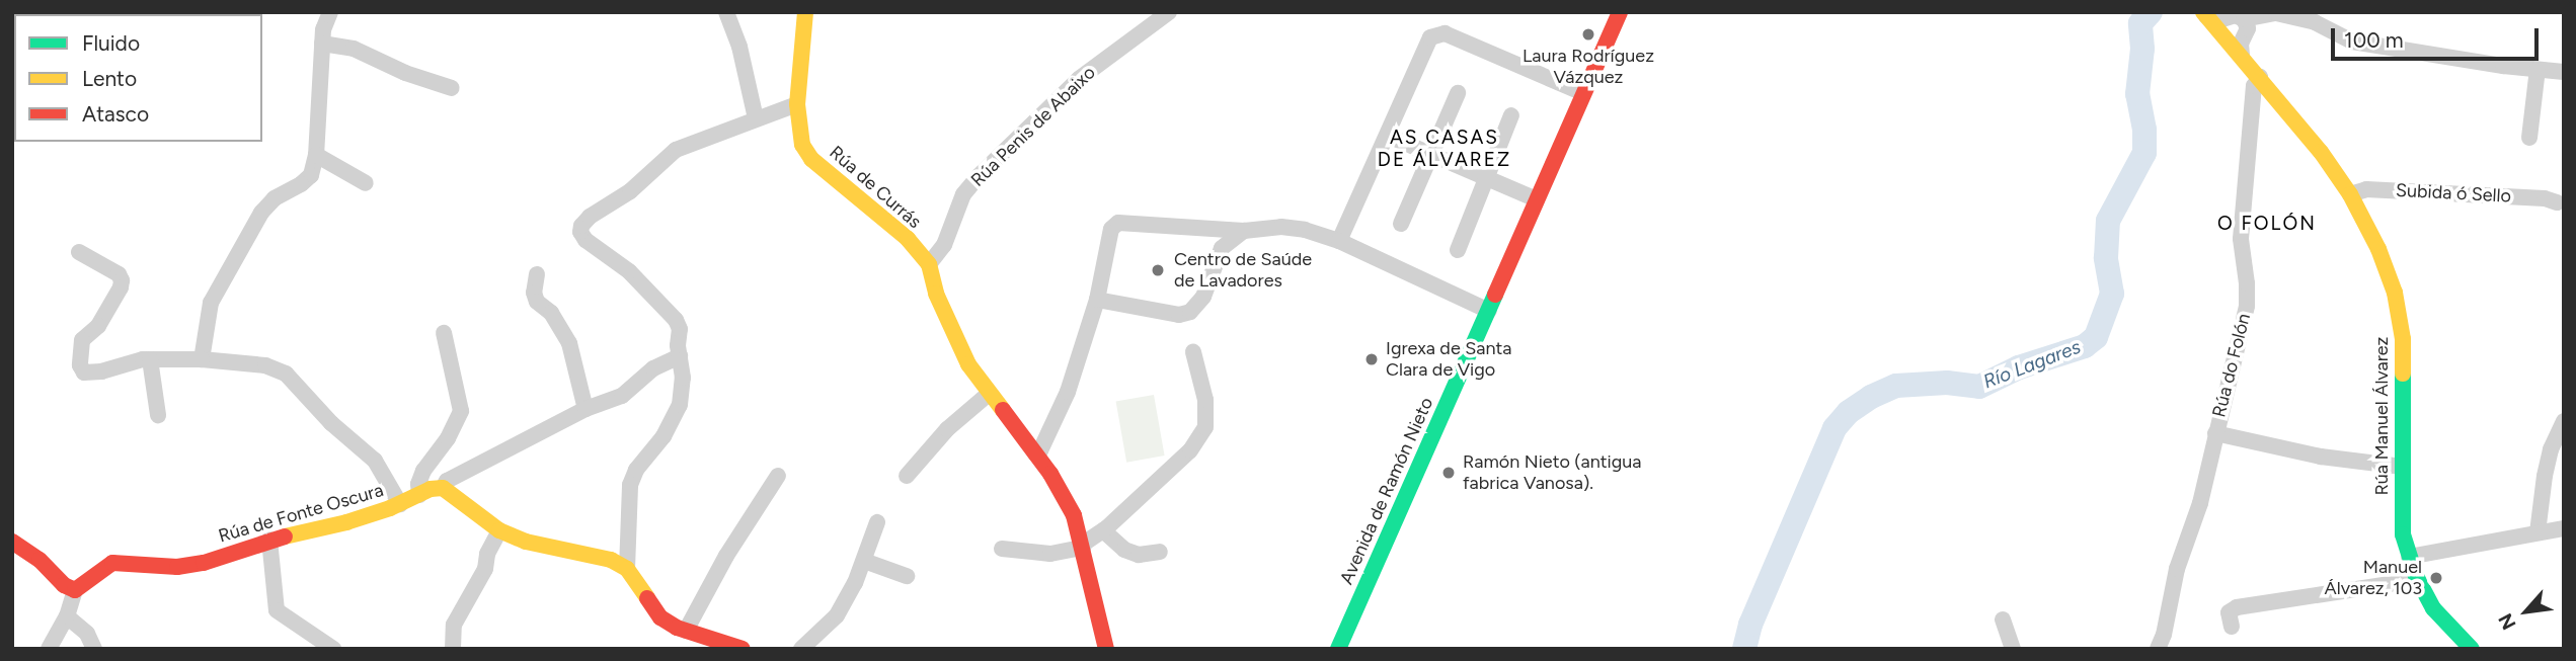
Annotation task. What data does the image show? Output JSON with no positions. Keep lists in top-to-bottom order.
{
  "streets": {
    "street": [
      "Rúa Penis de Abaixo",
      "Rúa de Currás",
      "Subida ó Sello",
      "Rúa do Folón",
      "Rúa Manuel Álvarez",
      "Avenida de Ramón Nieto",
      "Rúa de Fonte Oscura"
    ]
  },
  "crossings": [
    ["Rúa Penis de Abaixo", "Rúa de Currás"],
    ["Subida ó Sello", "Rúa Manuel Álvarez"],
    ["Rúa do Folón", "Rúa Manuel Álvarez"]
  ],
  "districts": ["AS CASAS DE ÁLVAREZ", "O FOLÓN"],
  "water": ["Río Lagares"],
  "places": [
    "Laura Rodríguez Vázquez",
    "Centro de Saúde de Lavadores",
    "Igrexa de Santa Clara de Vigo",
    "Ramón Nieto (antigua fabrica Vanosa).",
    "Manuel Álvarez, 103"
  ],
  "legend": ["Fluido", "Lento", "Atasco"],
  "scale_bar": "100 m",
  "north": "bottom left"
}
